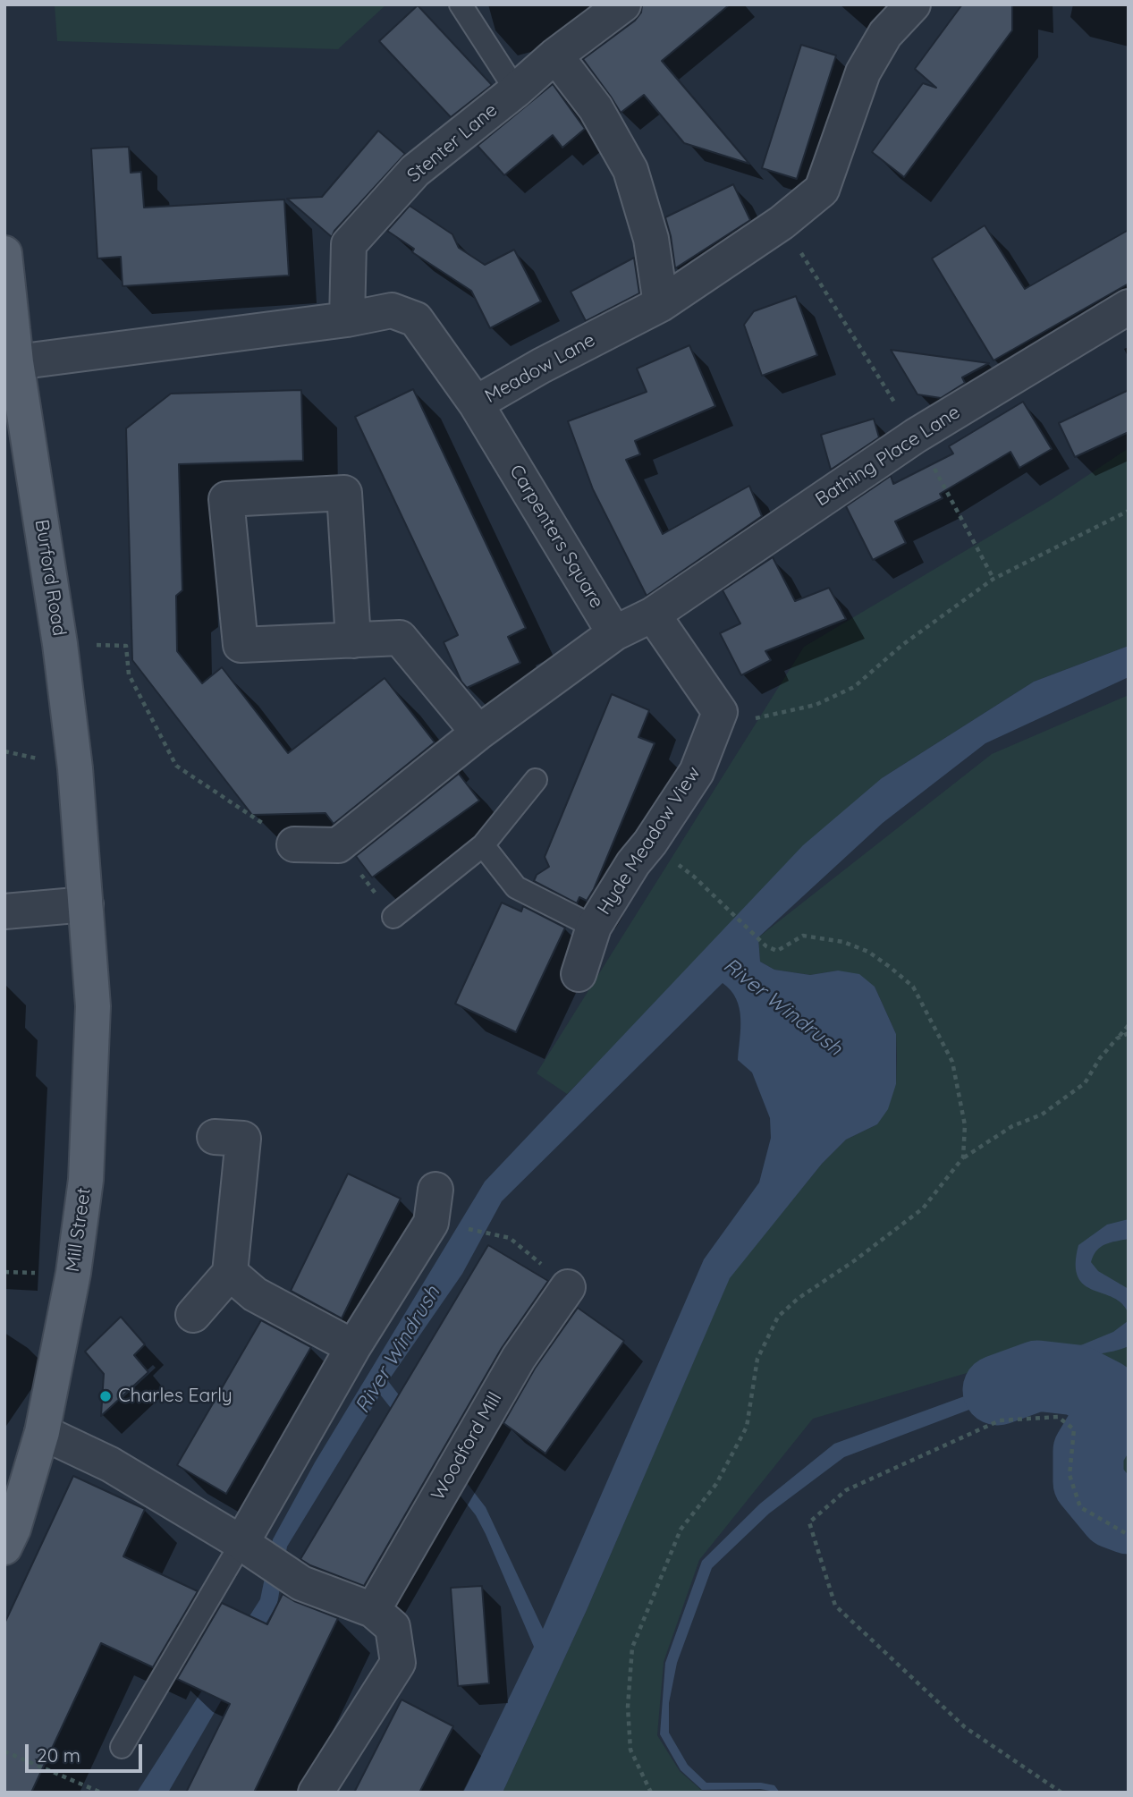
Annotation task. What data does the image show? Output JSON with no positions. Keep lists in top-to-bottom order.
{
  "streets": {
    "main road": ["Burford Road", "Mill Street"],
    "street": [
      "Stenter Lane",
      "Meadow Lane",
      "Bathing Place Lane",
      "Carpenters Square",
      "Hyde Meadow View",
      "Woodford Mill"
    ]
  },
  "crossings": [
    ["Stenter Lane", "Meadow Lane"],
    ["Meadow Lane", "Carpenters Square"],
    ["Meadow Lane", "Burford Road"],
    ["Burford Road", "Mill Street"]
  ],
  "water": ["River Windrush"],
  "places": ["Charles Early"],
  "scale_bar": "20 m"
}
